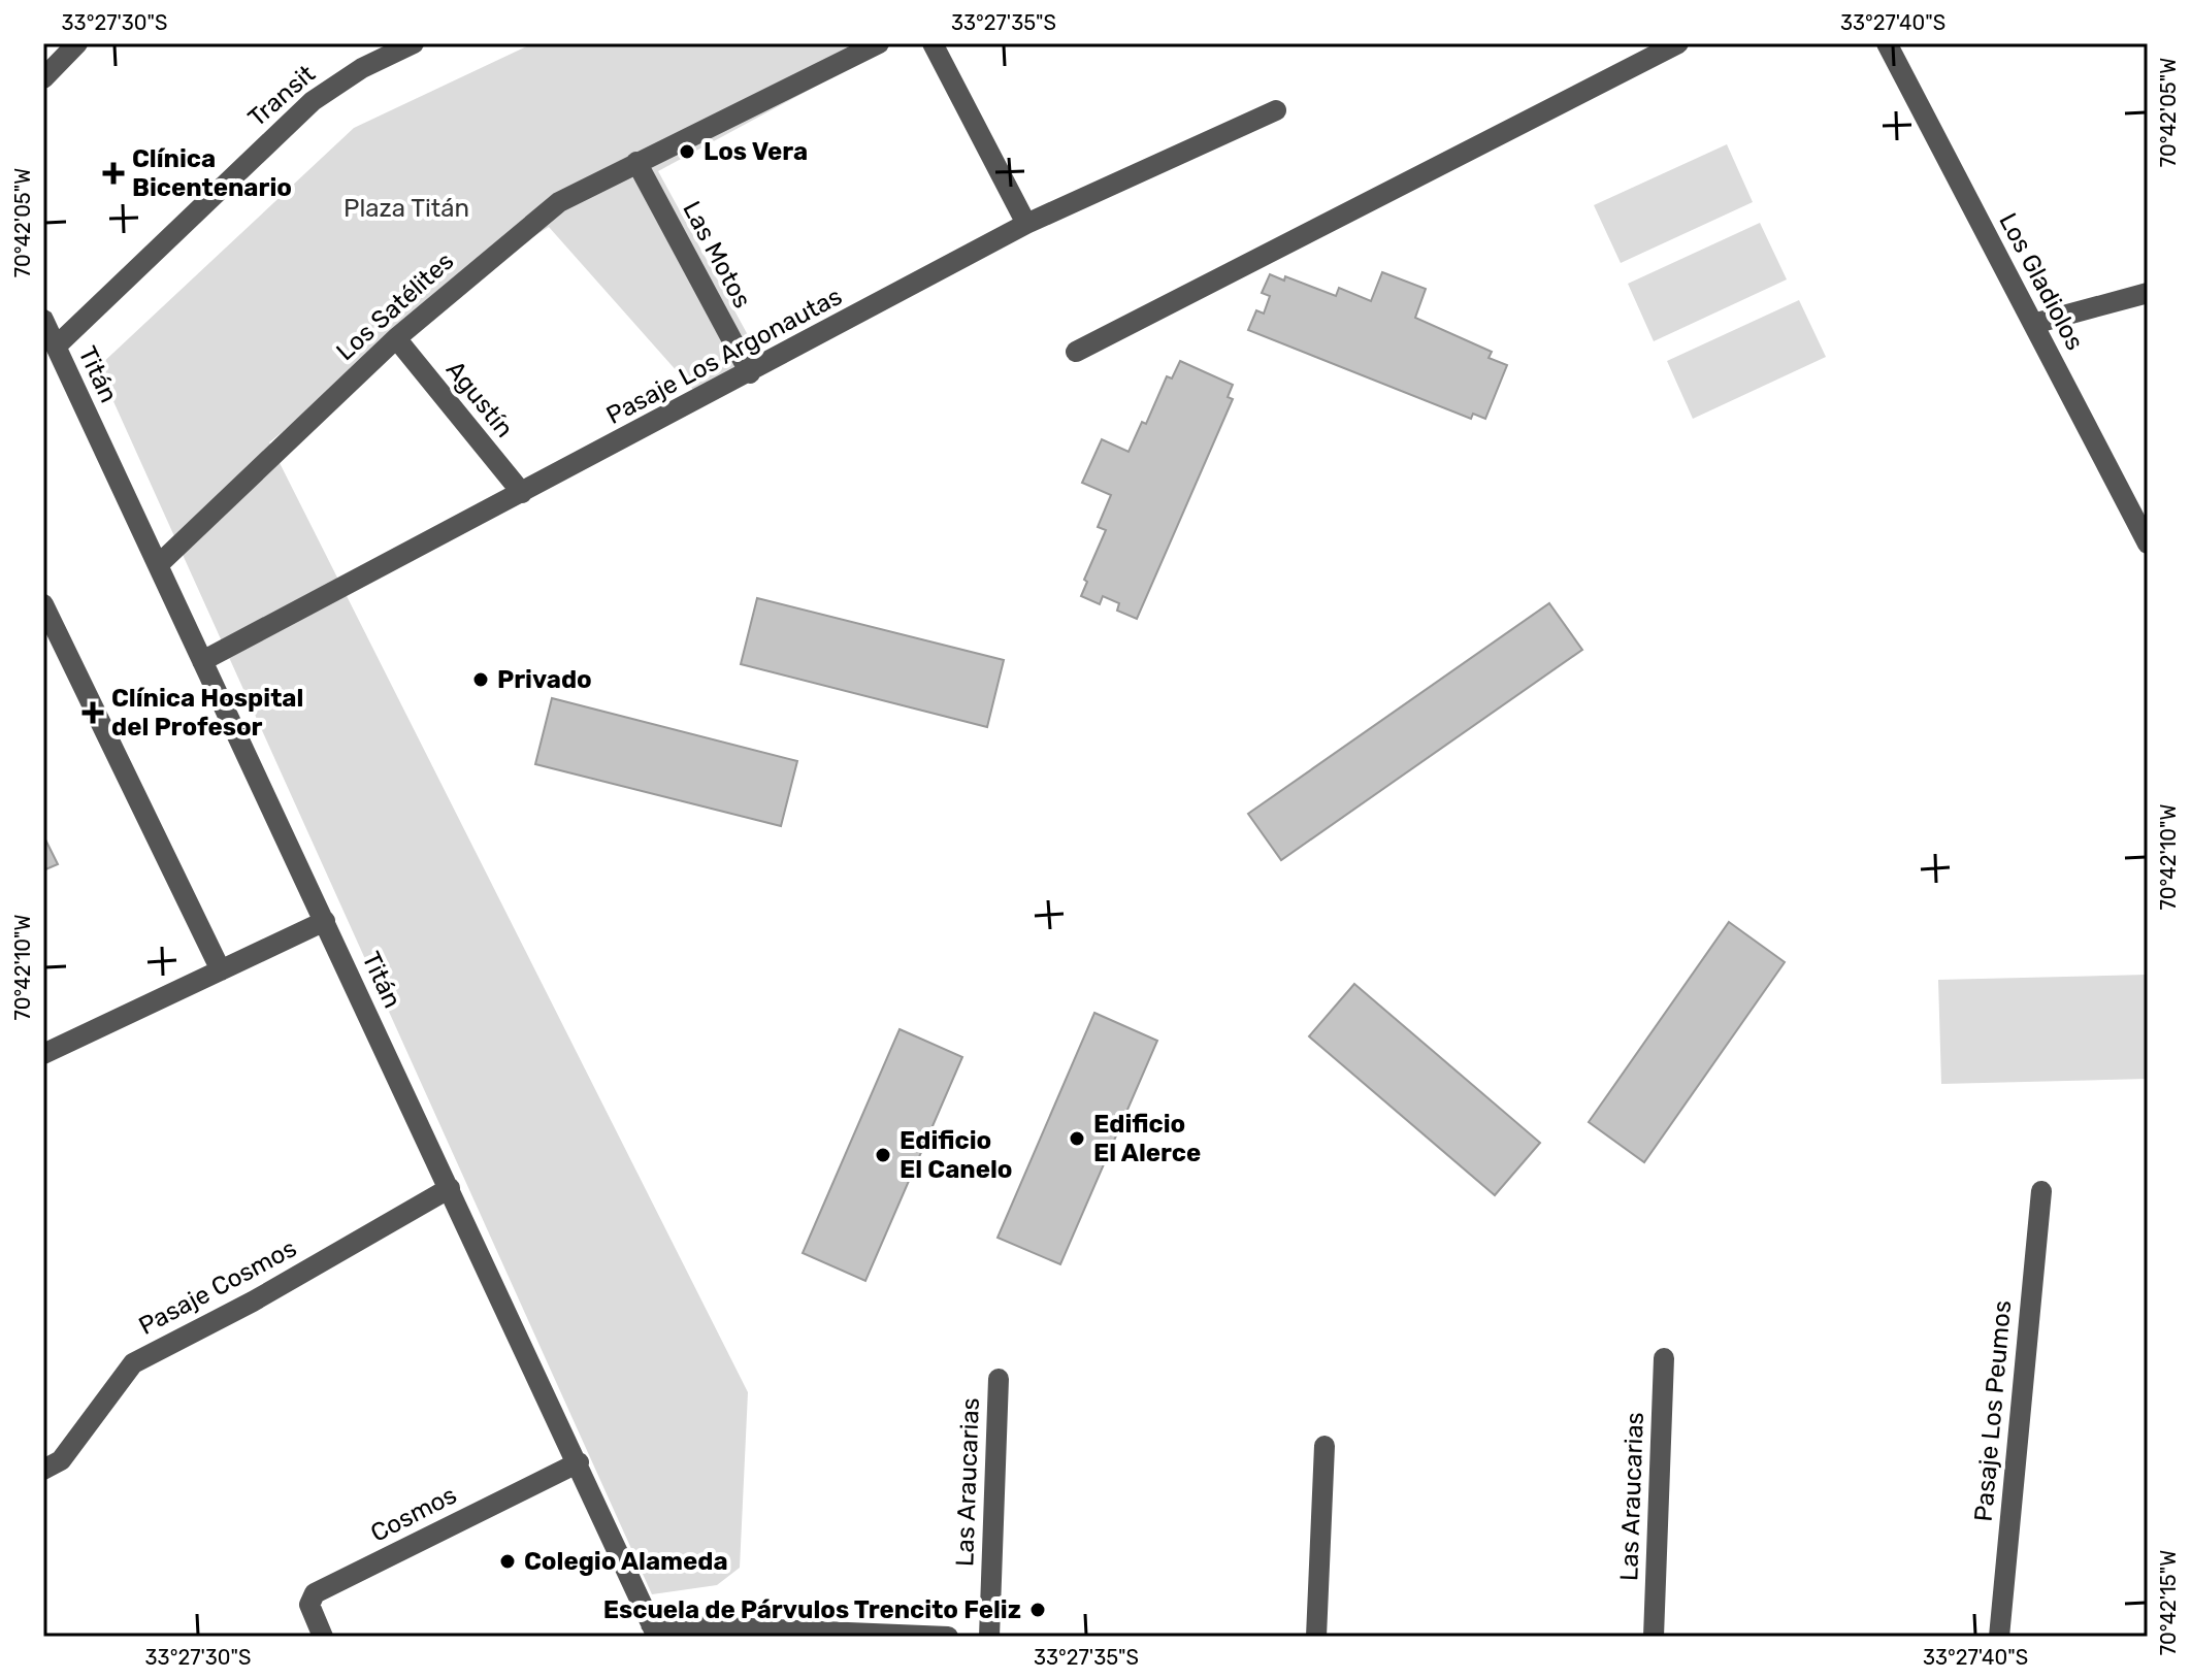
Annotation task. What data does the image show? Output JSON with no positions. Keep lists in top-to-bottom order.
{
  "streets": {
    "street": [
      "Transit",
      "Las Motos",
      "Los Gladiolos",
      "Los Satélites",
      "Pasaje Los Argonautas",
      "Titán",
      "Agustín",
      "Pasaje Cosmos",
      "Pasaje Los Peumos",
      "Las Araucarias",
      "Cosmos"
    ]
  },
  "crossings": [
    ["Transit", "Titán"],
    ["Las Motos", "Los Satélites"],
    ["Las Motos", "Pasaje Los Argonautas"],
    ["Los Satélites", "Titán"],
    ["Los Satélites", "Agustín"],
    ["Pasaje Los Argonautas", "Titán"],
    ["Pasaje Los Argonautas", "Agustín"],
    ["Titán", "Pasaje Cosmos"],
    ["Titán", "Cosmos"]
  ],
  "parks": ["Plaza Titán"],
  "places": {
    "other": [
      "Los Vera",
      "Privado",
      "Edificio El Alerce",
      "Edificio El Canelo",
      "Colegio Alameda",
      "Escuela de Párvulos Trencito Feliz"
    ],
    "health": ["Clínica Bicentenario", "Clínica Hospital del Profesor"]
  },
  "coordinates": [
    "33°27'30\"S",
    "33°27'35\"S",
    "33°27'40\"S",
    "70°42'05\"W",
    "70°42'10\"W",
    "70°42'15\"W"
  ]
}
